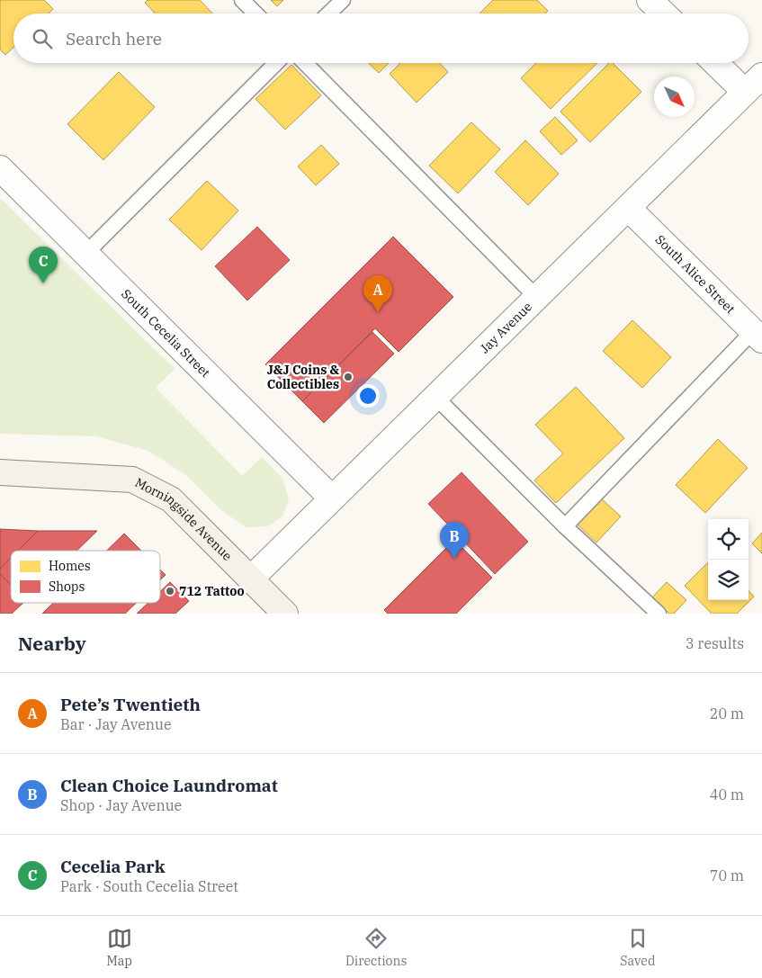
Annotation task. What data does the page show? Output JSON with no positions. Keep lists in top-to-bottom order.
{
  "streets": {
    "main road": ["Morningside Avenue"],
    "street": ["South Alice Street", "Jay Avenue", "South Cecelia Street"]
  },
  "crossings": [
    ["South Alice Street", "Jay Avenue"],
    ["Jay Avenue", "South Cecelia Street"],
    ["Jay Avenue", "Morningside Avenue"]
  ],
  "places": ["J&J Coins & Collectibles", "712 Tattoo"],
  "legend": ["Homes", "Shops"],
  "north": "bottom right",
  "page": {
    "search": "Search here",
    "pins": ["C", "A", "B"],
    "heading": ["Nearby", "3 results"],
    "list": [
      {
        "mark": "A",
        "name": "Pete’s Twentieth",
        "note": "Bar · Jay Avenue",
        "value": "20 m"
      },
      {
        "mark": "B",
        "name": "Clean Choice Laundromat",
        "note": "Shop · Jay Avenue",
        "value": "40 m"
      },
      {
        "mark": "C",
        "name": "Cecelia Park",
        "note": "Park · South Cecelia Street",
        "value": "70 m"
      }
    ],
    "nav": ["Map", "Directions", "Saved"]
  }
}
